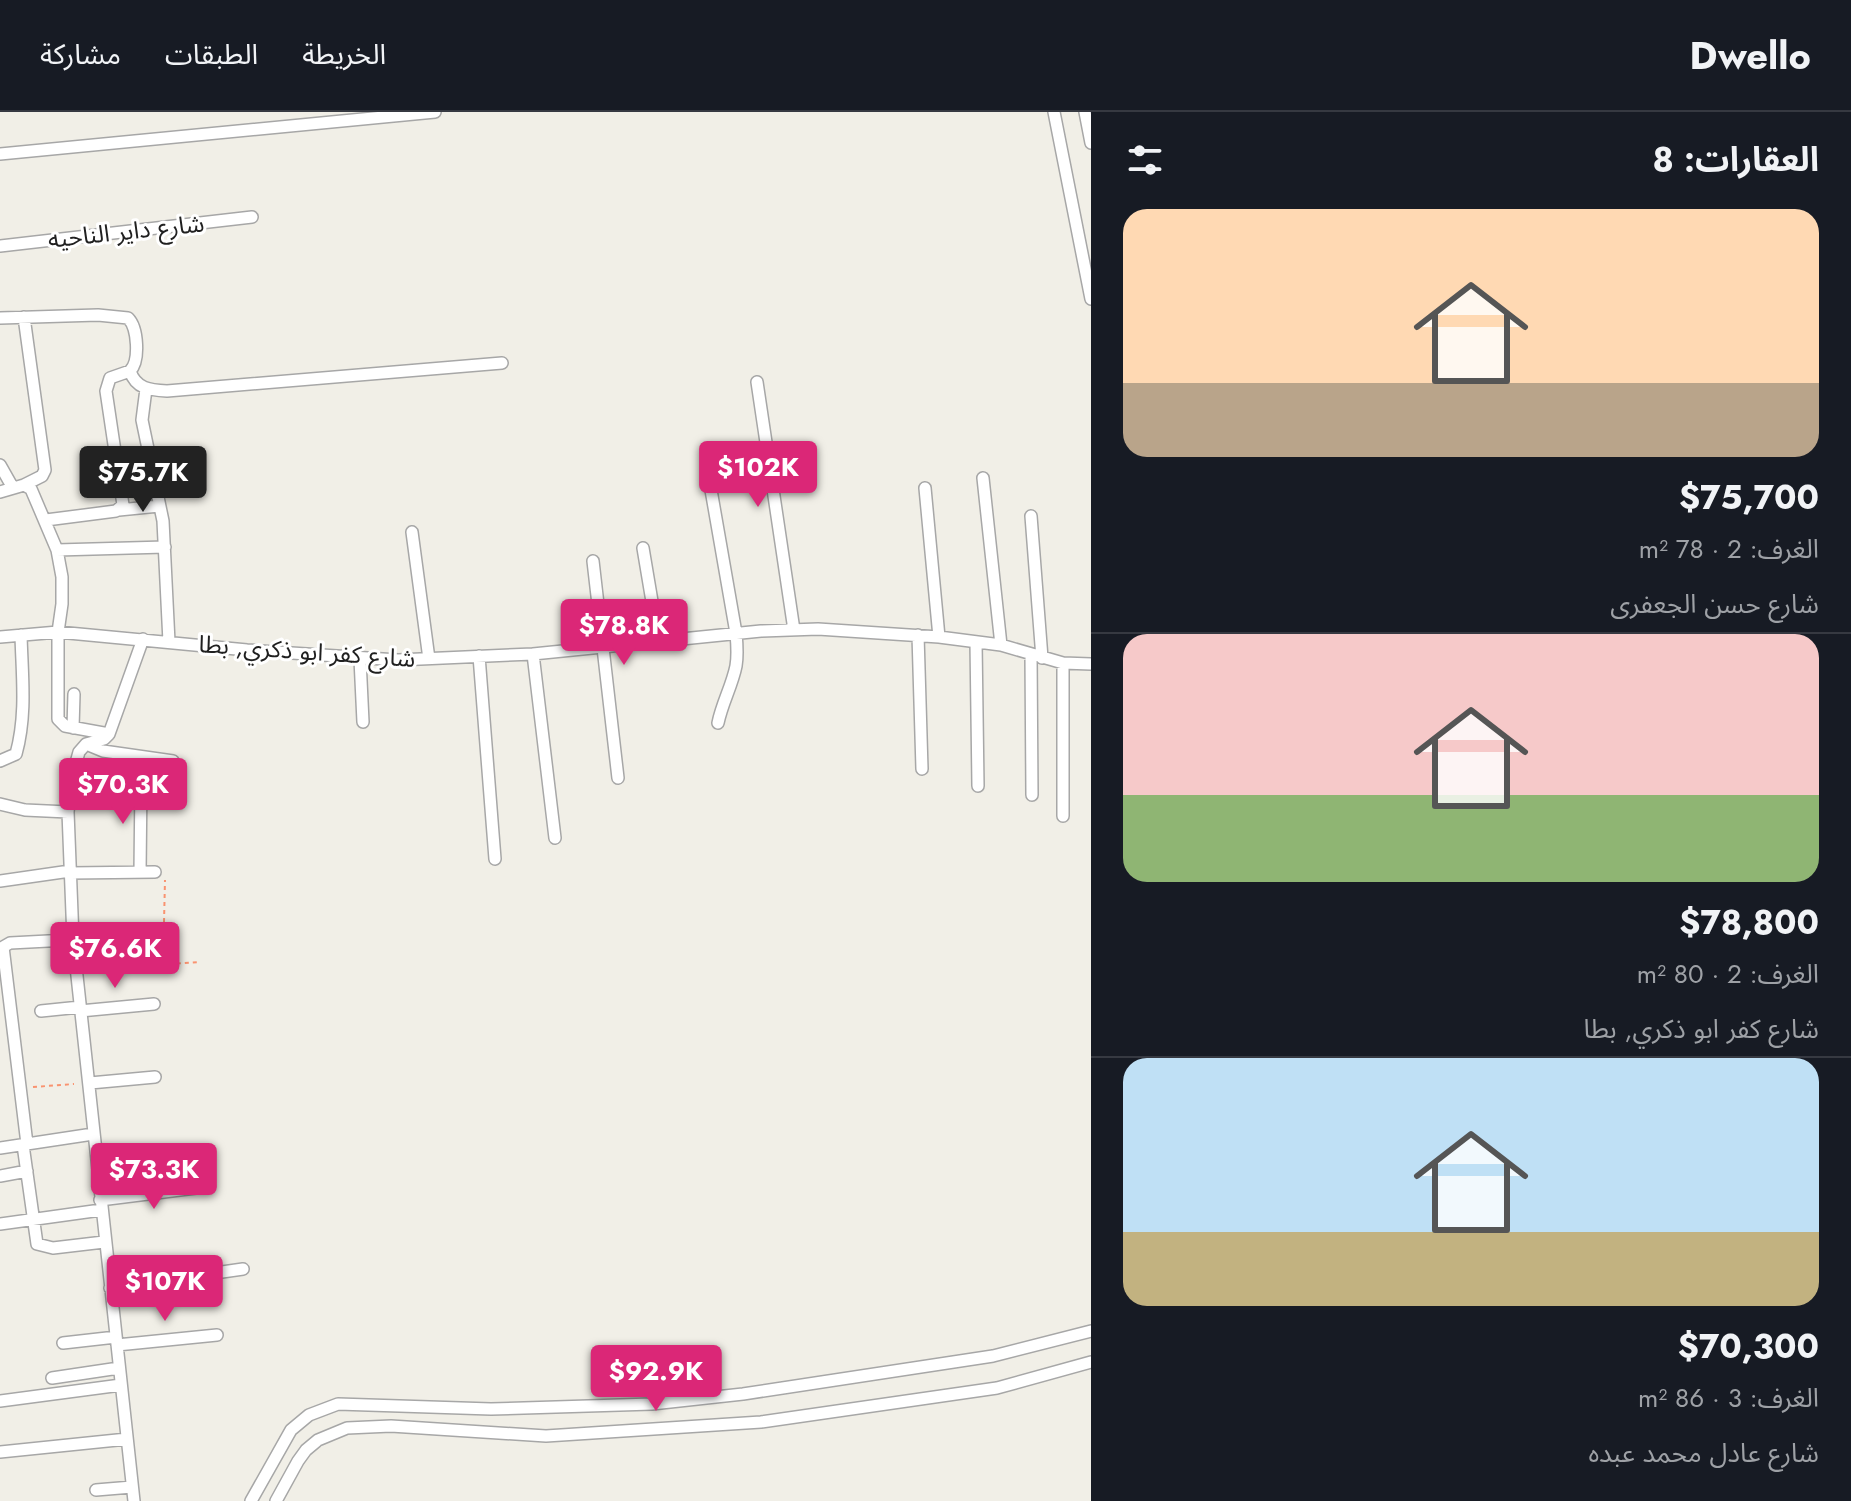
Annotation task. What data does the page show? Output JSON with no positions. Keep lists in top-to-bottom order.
{
  "streets": {
    "street": ["شارع داير الناحيه", "شارع كفر ابو ذكري, بطا"]
  },
  "page": {
    "header": "Dwello",
    "nav": ["الخريطة", "الطبقات", "مشاركة"],
    "heading": "العقارات: 8",
    "list": [
      {
        "name": "$75,700",
        "note": "الغرف: 2 · 78 m² · شارع حسن الجعفرى"
      },
      {
        "name": "$78,800",
        "note": "الغرف: 2 · 80 m² · شارع كفر ابو ذكري, بطا"
      },
      {
        "name": "$70,300",
        "note": "الغرف: 3 · 86 m² · شارع عادل محمد عبده"
      }
    ],
    "price": [
      "$102K",
      "$75.7K",
      "$78.8K",
      "$70.3K",
      "$76.6K",
      "$73.3K",
      "$107K",
      "$92.9K"
    ]
  }
}
